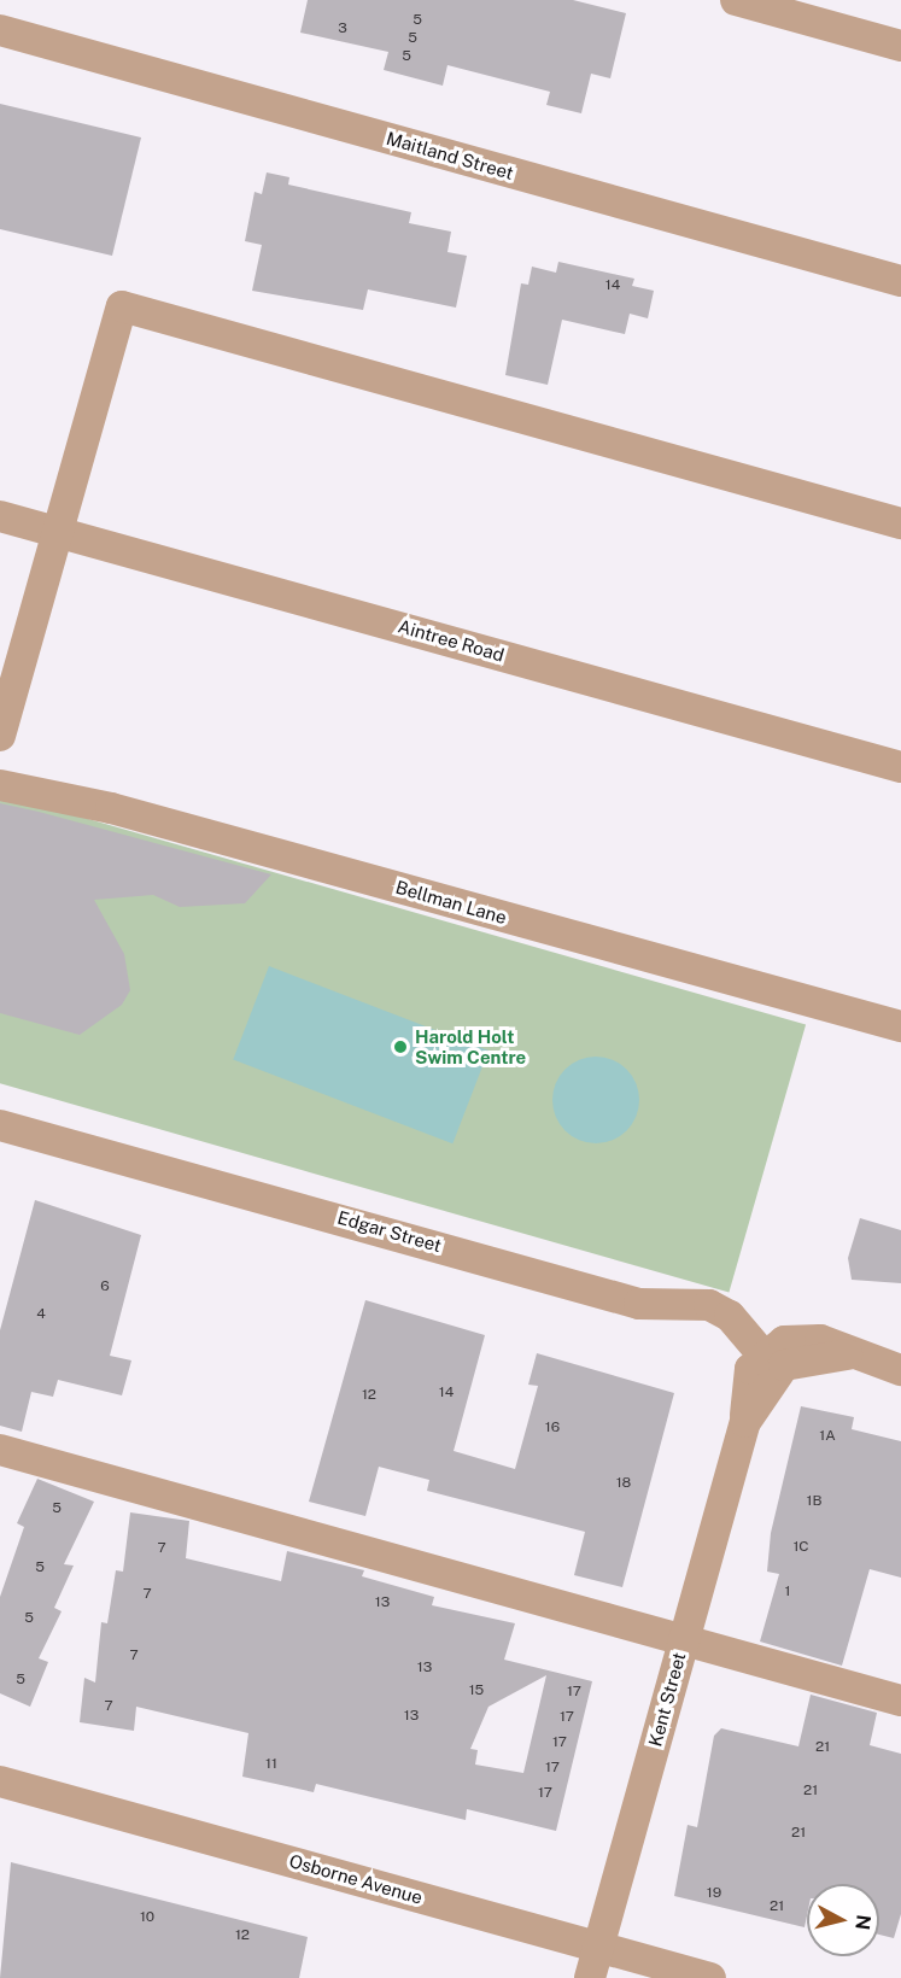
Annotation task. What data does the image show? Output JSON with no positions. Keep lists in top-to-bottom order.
{
  "streets": {
    "street": [
      "Maitland Street",
      "Aintree Road",
      "Bellman Lane",
      "Edgar Street",
      "Kent Street",
      "Osborne Avenue"
    ]
  },
  "crossings": [
    ["Edgar Street", "Kent Street"],
    ["Kent Street", "Osborne Avenue"]
  ],
  "places": ["Harold Holt Swim Centre"],
  "house_numbers": [
    "5",
    "3",
    "5",
    "5",
    "14",
    "6",
    "4",
    "14",
    "12",
    "16",
    "1A",
    "18",
    "1B",
    "5",
    "1C",
    "7",
    "5",
    "1",
    "7",
    "13",
    "5",
    "7",
    "13",
    "5",
    "15",
    "17",
    "7",
    "13",
    "17",
    "17",
    "21",
    "11",
    "17",
    "21",
    "17",
    "21",
    "19",
    "21",
    "10",
    "12"
  ],
  "north": "right"
}
